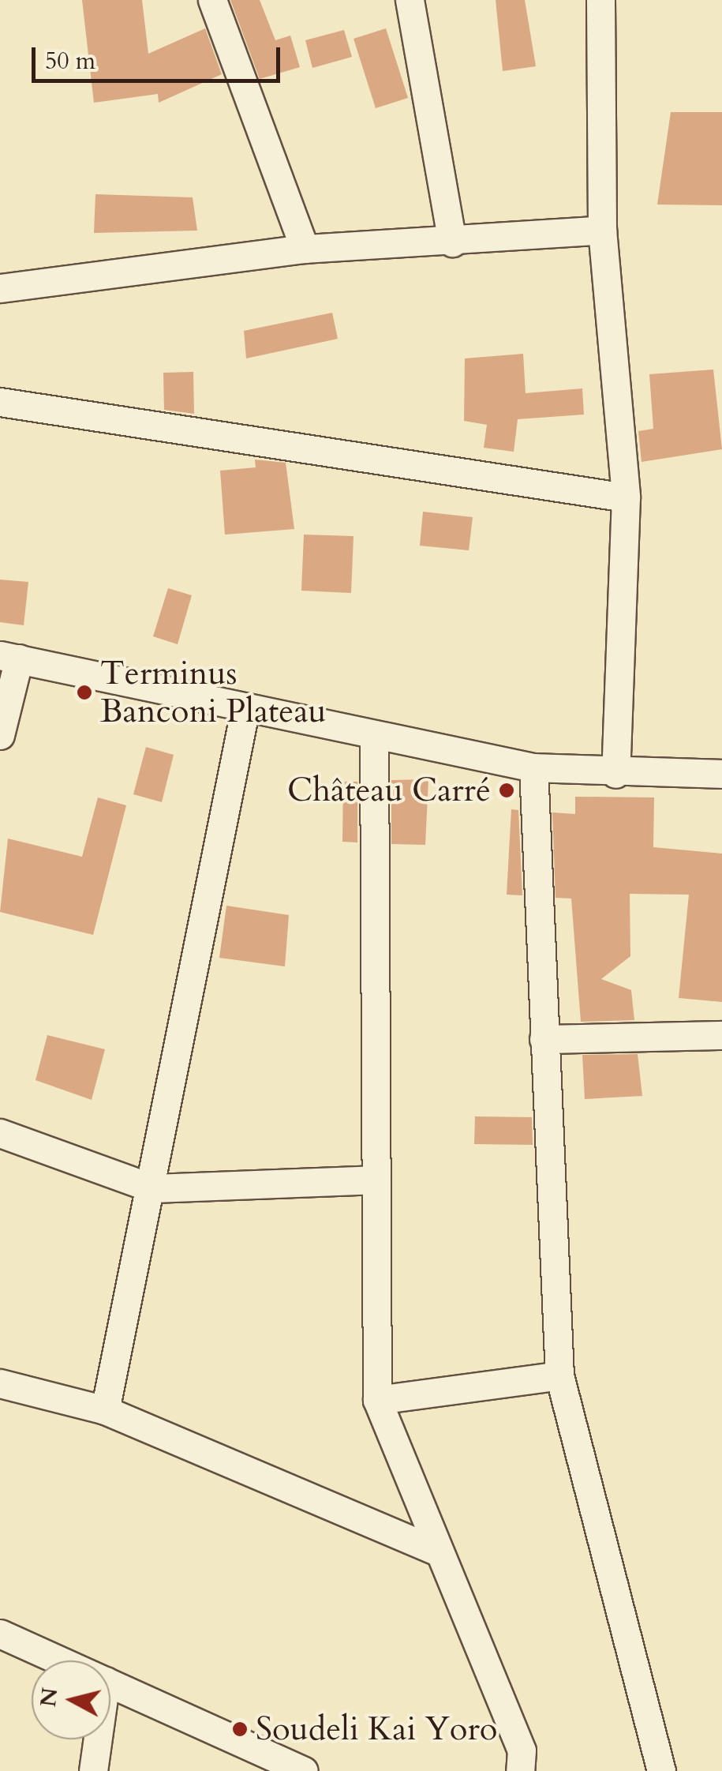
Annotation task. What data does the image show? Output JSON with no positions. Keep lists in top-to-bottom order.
{
  "places": ["Terminus Banconi Plateau", "Château Carré", "Soudeli Kai Yoro"],
  "scale_bar": "50 m",
  "north": "left"
}
